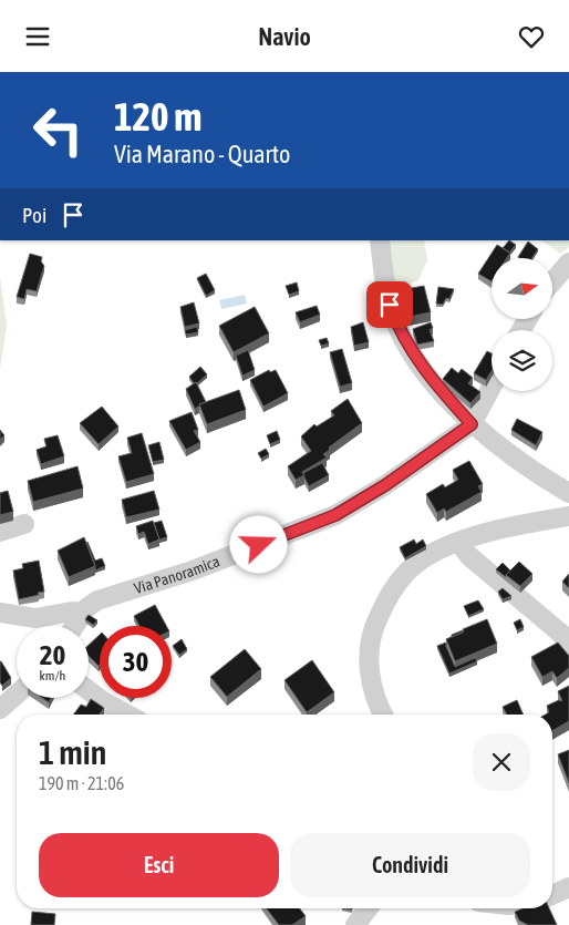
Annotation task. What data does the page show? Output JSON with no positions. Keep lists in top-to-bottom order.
{
  "streets": {
    "street": ["Via Panoramica"]
  },
  "north": "right",
  "page": {
    "header": "Navio",
    "turn": ["120 m", "Via Marano - Quarto"],
    "then": "Poi",
    "speed": "20 km/h",
    "limit": "30",
    "heading": ["1 min", "190 m · 21:06"],
    "buttons": ["Esci", "Condividi"]
  }
}
